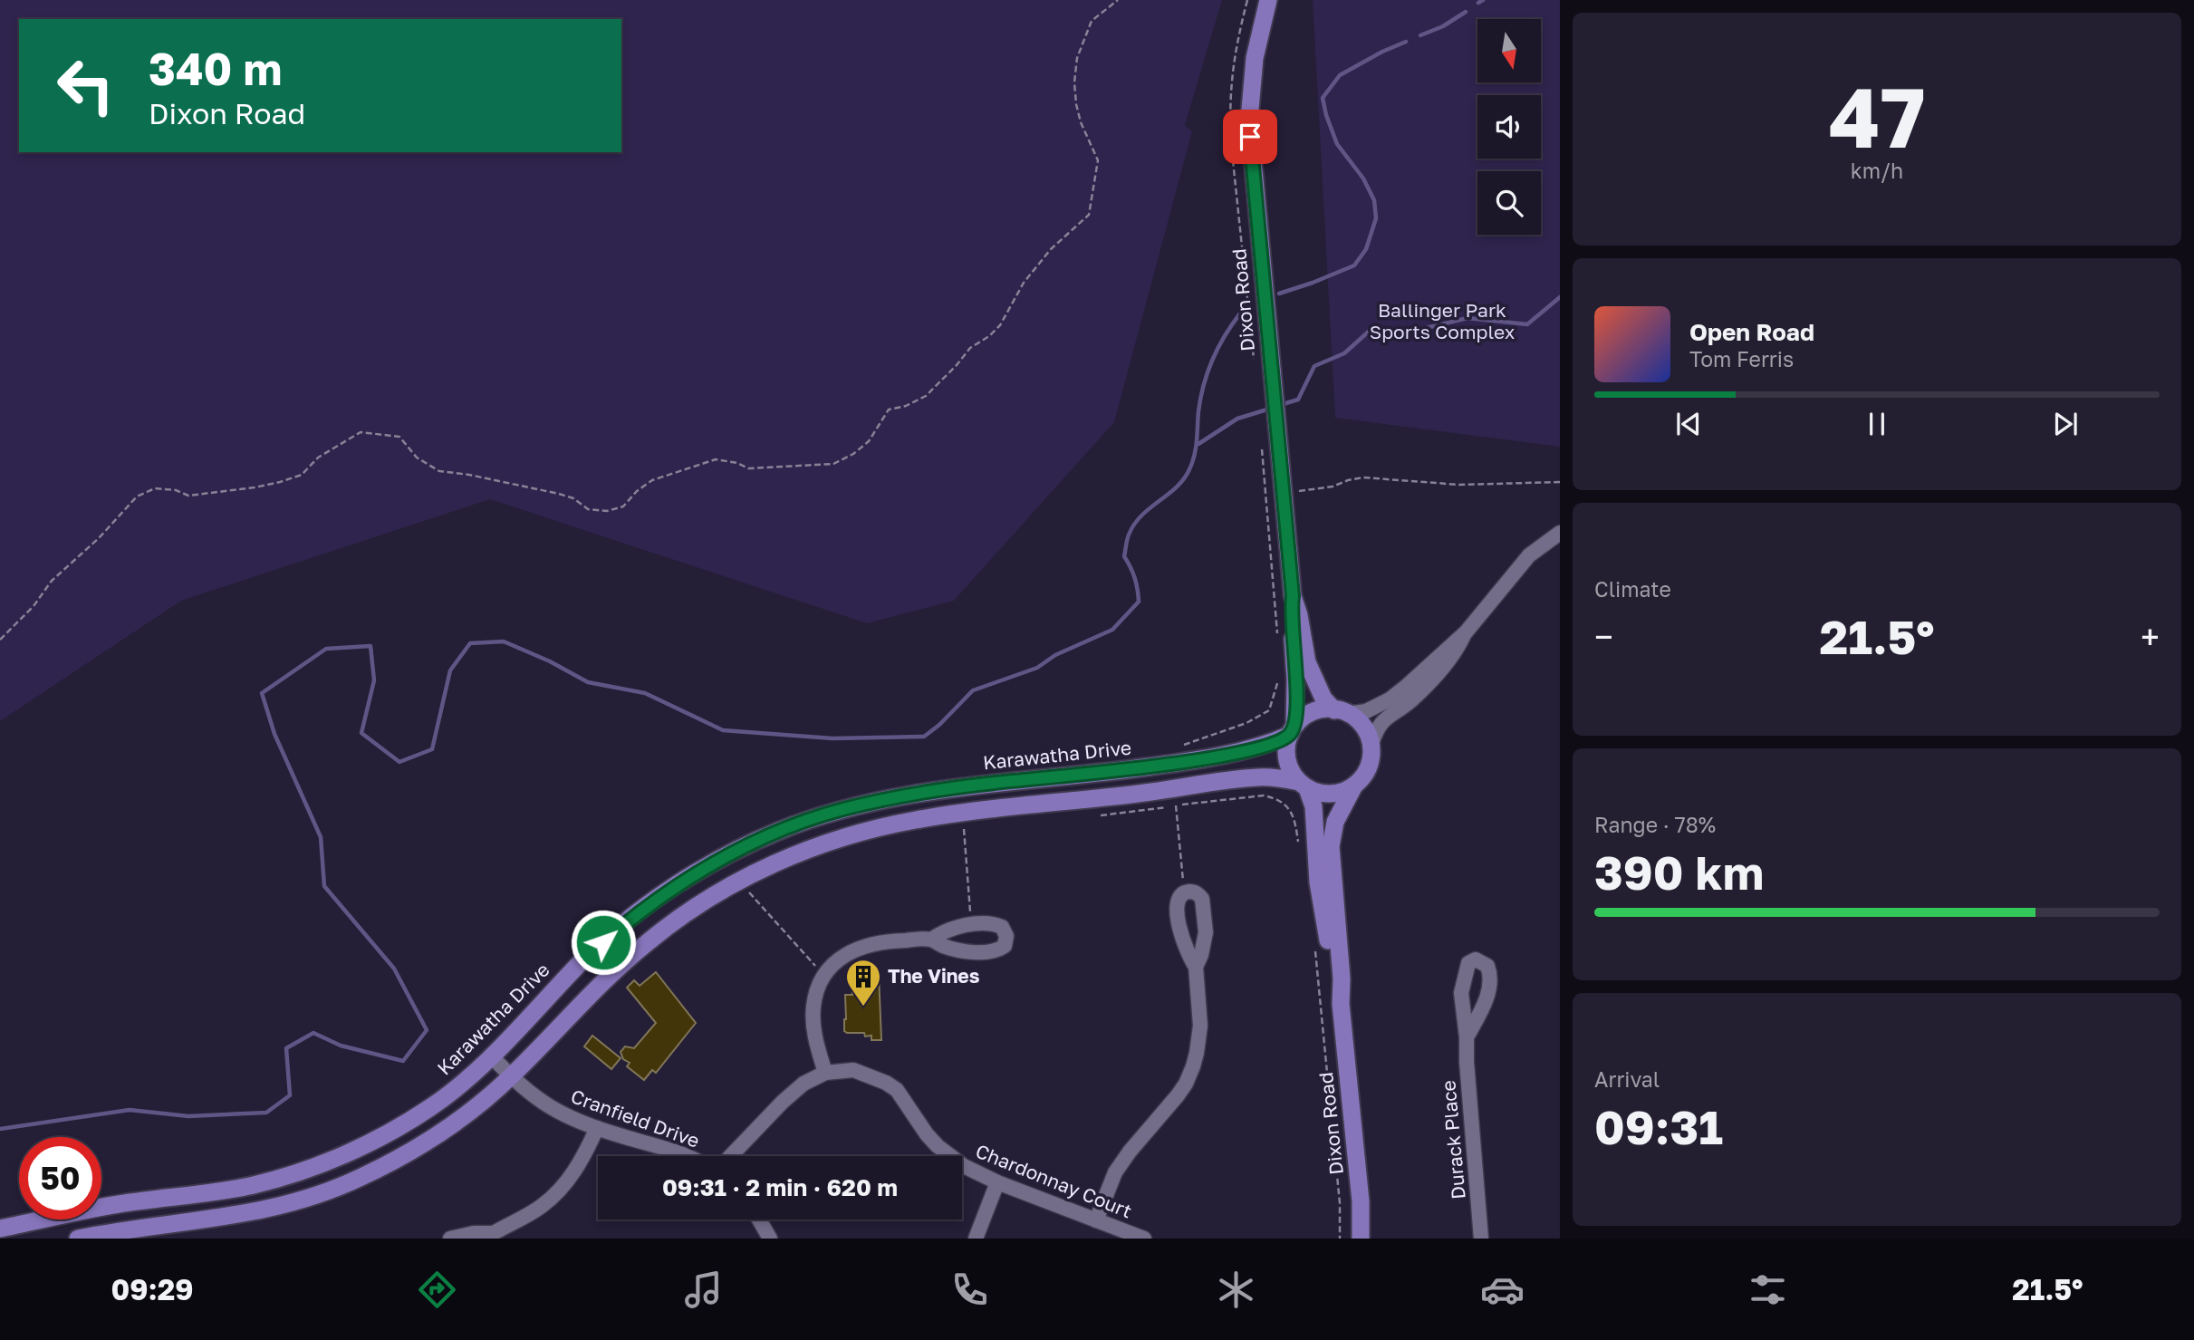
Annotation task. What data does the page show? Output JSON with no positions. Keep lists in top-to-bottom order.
{
  "streets": {
    "main road": ["Dixon Road", "Karawatha Drive"],
    "street": ["Cranfield Drive", "Durack Place", "Chardonnay Court"]
  },
  "crossings": [
    ["Dixon Road", "Karawatha Drive"],
    ["Karawatha Drive", "Cranfield Drive"]
  ],
  "parks": ["Ballinger Park Sports Complex"],
  "places": {
    "building": ["The Vines"]
  },
  "north": "bottom",
  "page": {
    "tile": [
      ["47", "km/h"],
      "Climate",
      ["Range · 78%", "390 km"],
      ["Arrival", "09:31"]
    ],
    "turn": ["340 m", "Dixon Road"],
    "song": ["Open Road", "Tom Ferris"],
    "heat": ["−", "21.5°", "+"],
    "limit": "50",
    "trip": "09:31 · 2 min · 620 m",
    "tabs": ["09:29", "21.5°"]
  }
}
